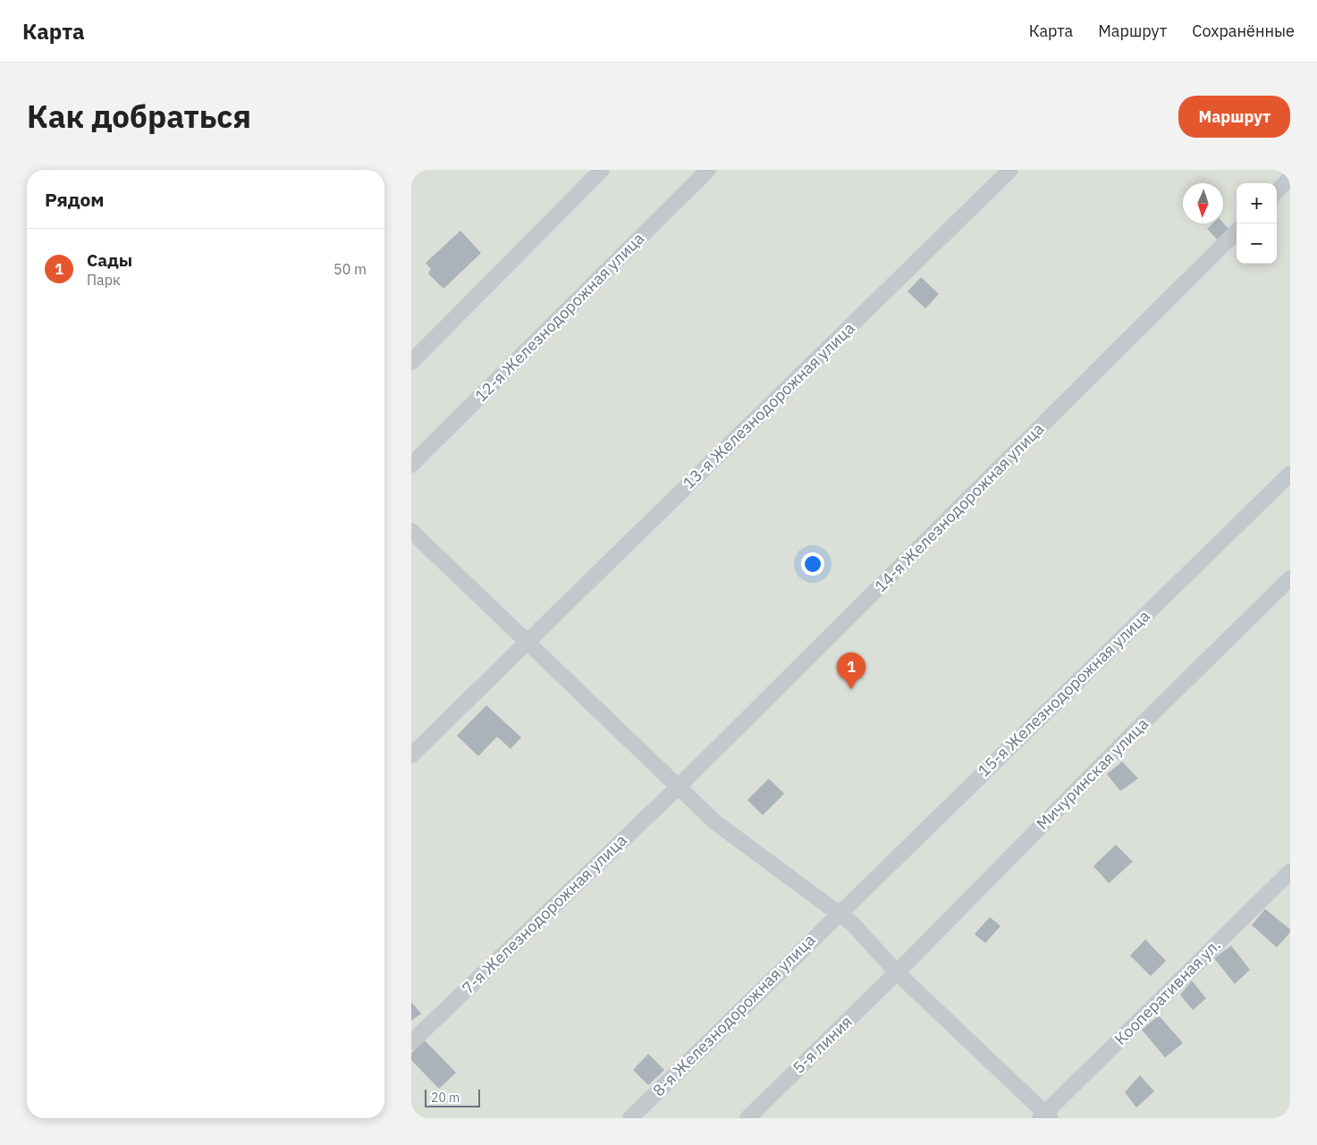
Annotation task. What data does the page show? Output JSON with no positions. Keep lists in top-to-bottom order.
{
  "streets": {
    "street": [
      "12-я Железнодорожная улица",
      "13-я Железнодорожная улица",
      "14-я Железнодорожная улица",
      "15-я Железнодорожная улица",
      "Мичуринская улица",
      "7-я Железнодорожная улица",
      "Кооперативная ул.",
      "8-я Железнодорожная улица",
      "5-я линия"
    ]
  },
  "crossings": [
    ["14-я Железнодорожная улица", "7-я Железнодорожная улица"],
    ["15-я Железнодорожная улица", "8-я Железнодорожная улица"],
    ["Мичуринская улица", "5-я линия"]
  ],
  "scale_bar": "20 m",
  "north": "bottom",
  "page": {
    "header": "Карта",
    "nav": ["Карта", "Маршрут", "Сохранённые"],
    "title": "Как добраться",
    "buttons": "Маршрут",
    "heading": "Рядом",
    "map_buttons": ["+", "−"],
    "list": [
      {
        "mark": "1",
        "name": "Сады",
        "note": "Парк",
        "value": "50 m"
      }
    ],
    "pins": "1",
    "scale": "20 m"
  }
}
